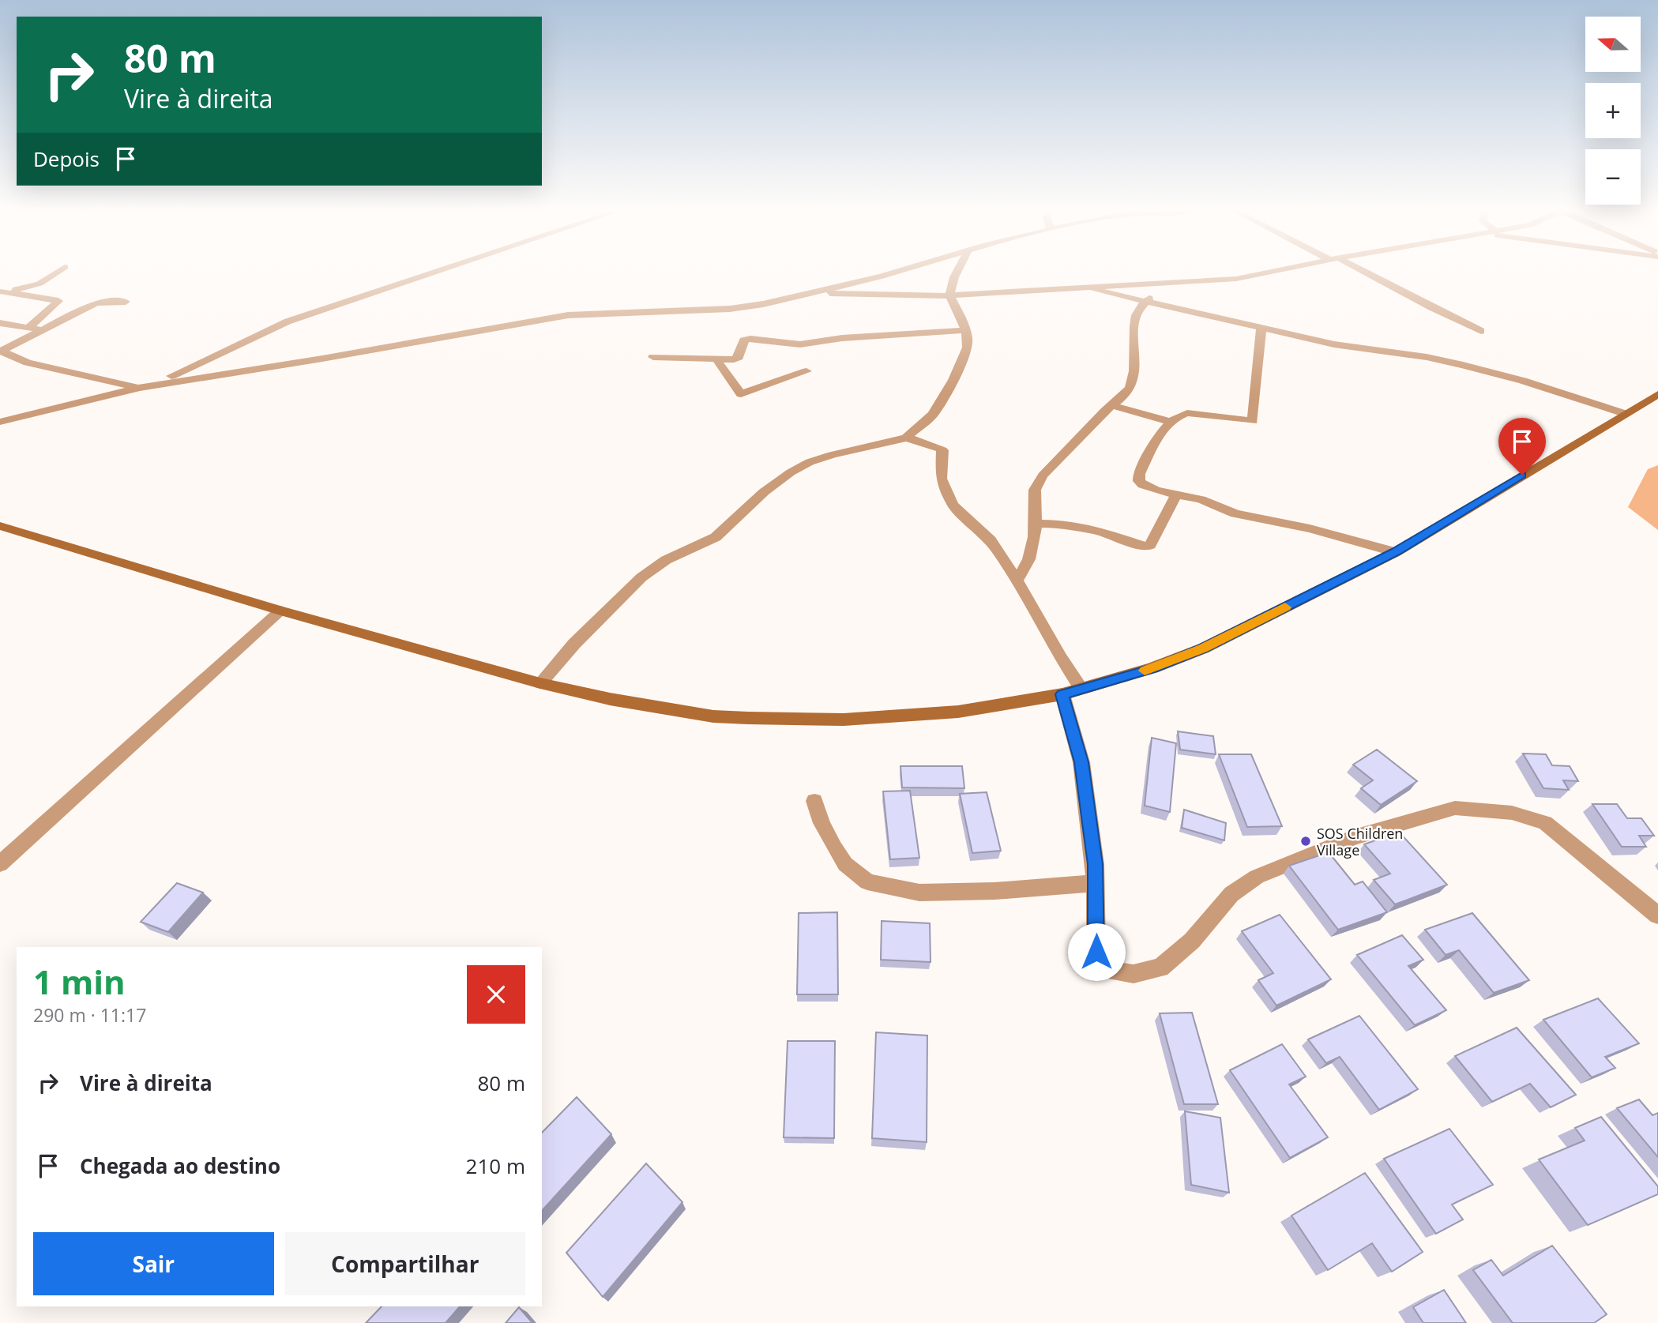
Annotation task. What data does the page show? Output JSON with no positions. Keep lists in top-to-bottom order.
{
  "places": ["SOS Children Village"],
  "north": "left",
  "page": {
    "map_buttons": ["+", "−"],
    "turn": ["80 m", "Vire à direita"],
    "then": "Depois",
    "heading": ["1 min", "290 m · 11:17"],
    "list": [
      {
        "name": "Vire à direita",
        "value": "80 m"
      },
      {
        "name": "Chegada ao destino",
        "value": "210 m"
      }
    ],
    "buttons": ["Sair", "Compartilhar"]
  }
}
